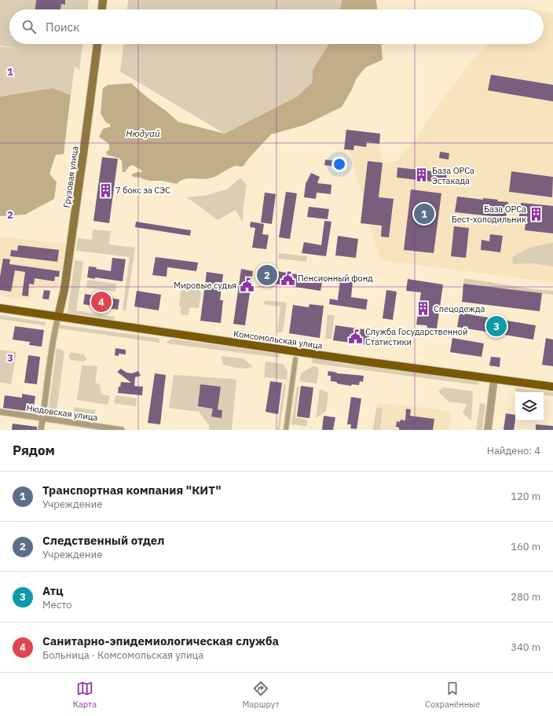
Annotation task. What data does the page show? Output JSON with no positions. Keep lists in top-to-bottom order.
{
  "streets": {
    "main road": ["Грузовая улица", "Комсомольская улица"],
    "street": ["Нюдовская улица"]
  },
  "crossings": [
    ["Грузовая улица", "Комсомольская улица"]
  ],
  "water": ["Нюдуай"],
  "places": {
    "building": [
      "База ОРСа Эстакада",
      "7 бокс за СЭС",
      "База ОРСа Бест-холодильник",
      "Спецодежда"
    ],
    "public building": ["Пенсионный фонд", "Мировые судья", "Служба Государственной Статистики"]
  },
  "page": {
    "search": "Поиск",
    "pins": [
      "1",
      "2",
      "4",
      "3"
    ],
    "heading": ["Рядом", "Найдено: 4"],
    "list": [
      {
        "mark": "1",
        "name": "Транспортная компания \"КИТ\"",
        "note": "Учреждение",
        "value": "120 m"
      },
      {
        "mark": "2",
        "name": "Следственный отдел",
        "note": "Учреждение",
        "value": "160 m"
      },
      {
        "mark": "3",
        "name": "Атц",
        "note": "Место",
        "value": "280 m"
      },
      {
        "mark": "4",
        "name": "Санитарно-эпидемиологическая служба",
        "note": "Больница · Комсомольская улица",
        "value": "340 m"
      }
    ],
    "nav": ["Карта", "Маршрут", "Сохранённые"]
  },
  "grid": {
    "rows": ["1", "2", "3"]
  }
}
